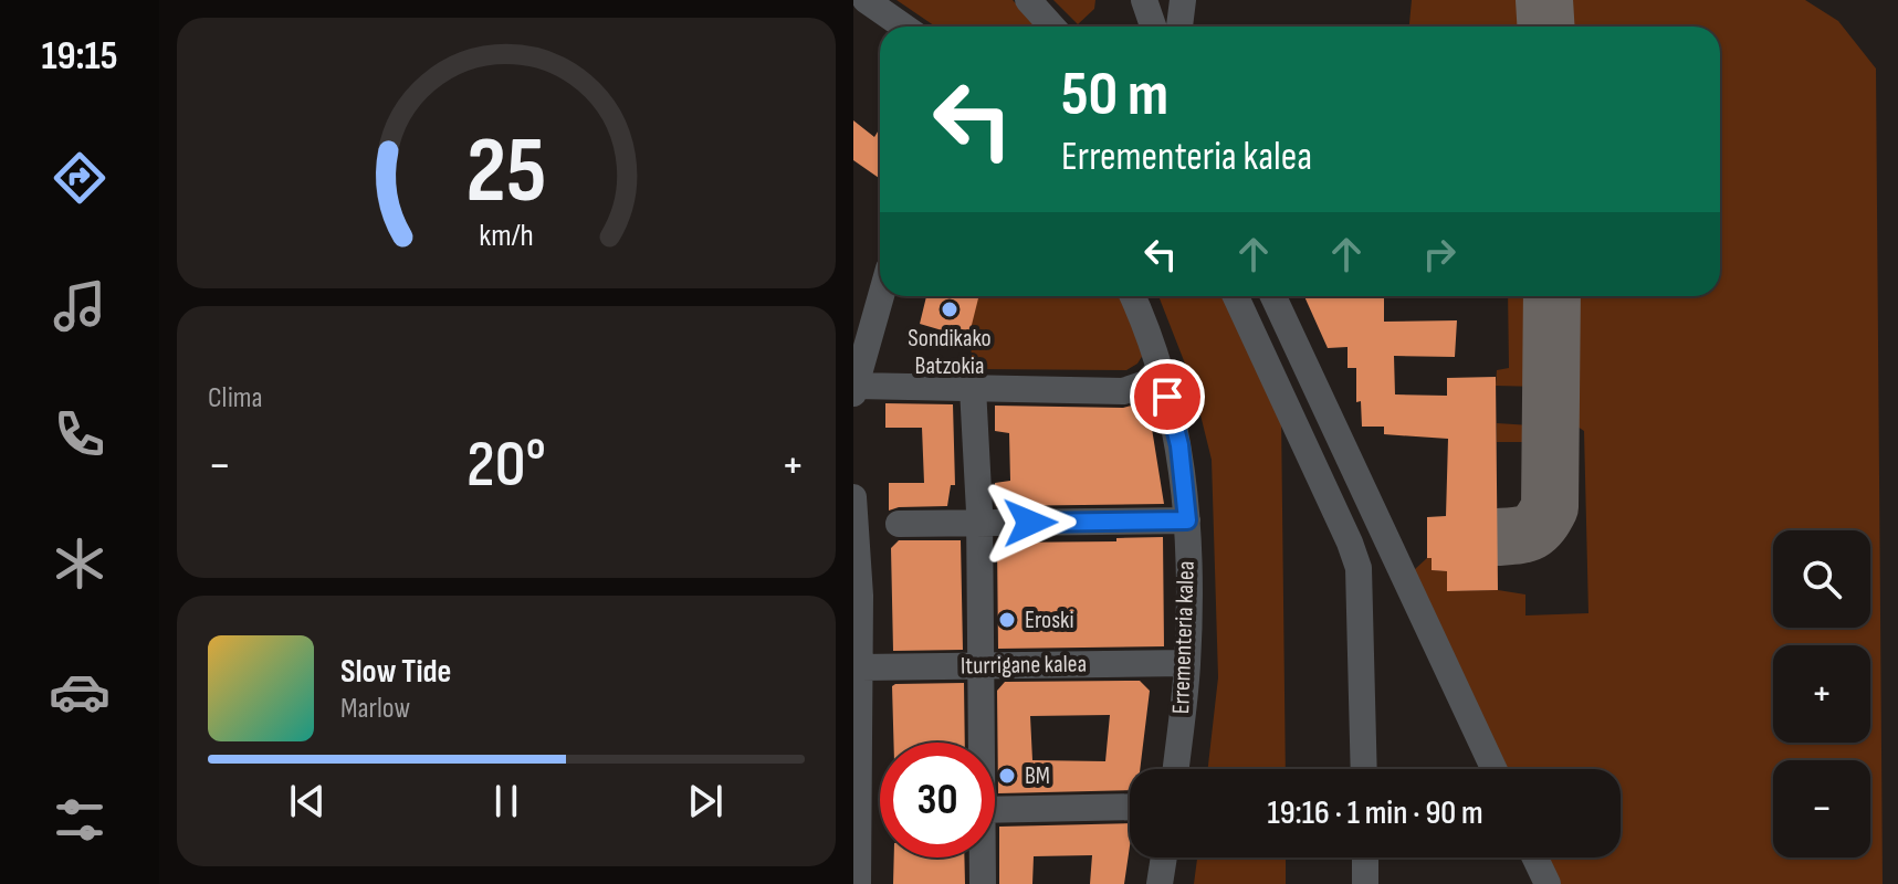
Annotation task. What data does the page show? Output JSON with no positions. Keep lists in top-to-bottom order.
{
  "streets": {
    "street": ["Errementeria kalea", "Iturrigane kalea"]
  },
  "crossings": [
    ["Errementeria kalea", "Iturrigane kalea"]
  ],
  "places": ["Sondikako Batzokia", "Eroski", "BM"],
  "page": {
    "tabs": "19:15",
    "turn": ["50 m", "Errementeria kalea"],
    "tile": "Clima",
    "heat": ["−", "20°", "+"],
    "map_buttons": ["+", "−"],
    "song": ["Slow Tide", "Marlow"],
    "limit": "30",
    "trip": "19:16 · 1 min · 90 m",
    "gauge": ["25", "km/h"]
  }
}
